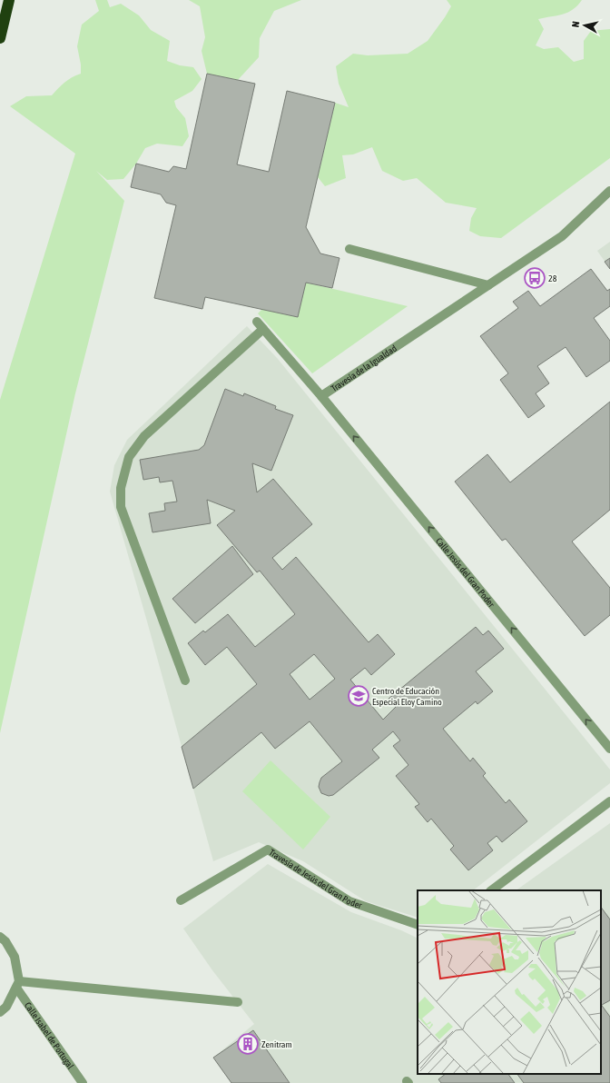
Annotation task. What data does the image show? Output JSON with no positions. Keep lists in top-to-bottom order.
{
  "streets": {
    "street": [
      "Travesía de la Igualdad",
      "Calle Jesús del Gran Poder",
      "Travesía de Jesús del Gran Poder",
      "Calle Isabel de Portugal"
    ]
  },
  "crossings": [
    ["Travesía de la Igualdad", "Calle Jesús del Gran Poder"]
  ],
  "one_way": ["Calle Jesús del Gran Poder"],
  "places": {
    "bus stop": ["28"],
    "school or university": ["Centro de Educación Especial Eloy Camino"],
    "building": ["Zenitram"]
  },
  "north": "left"
}
